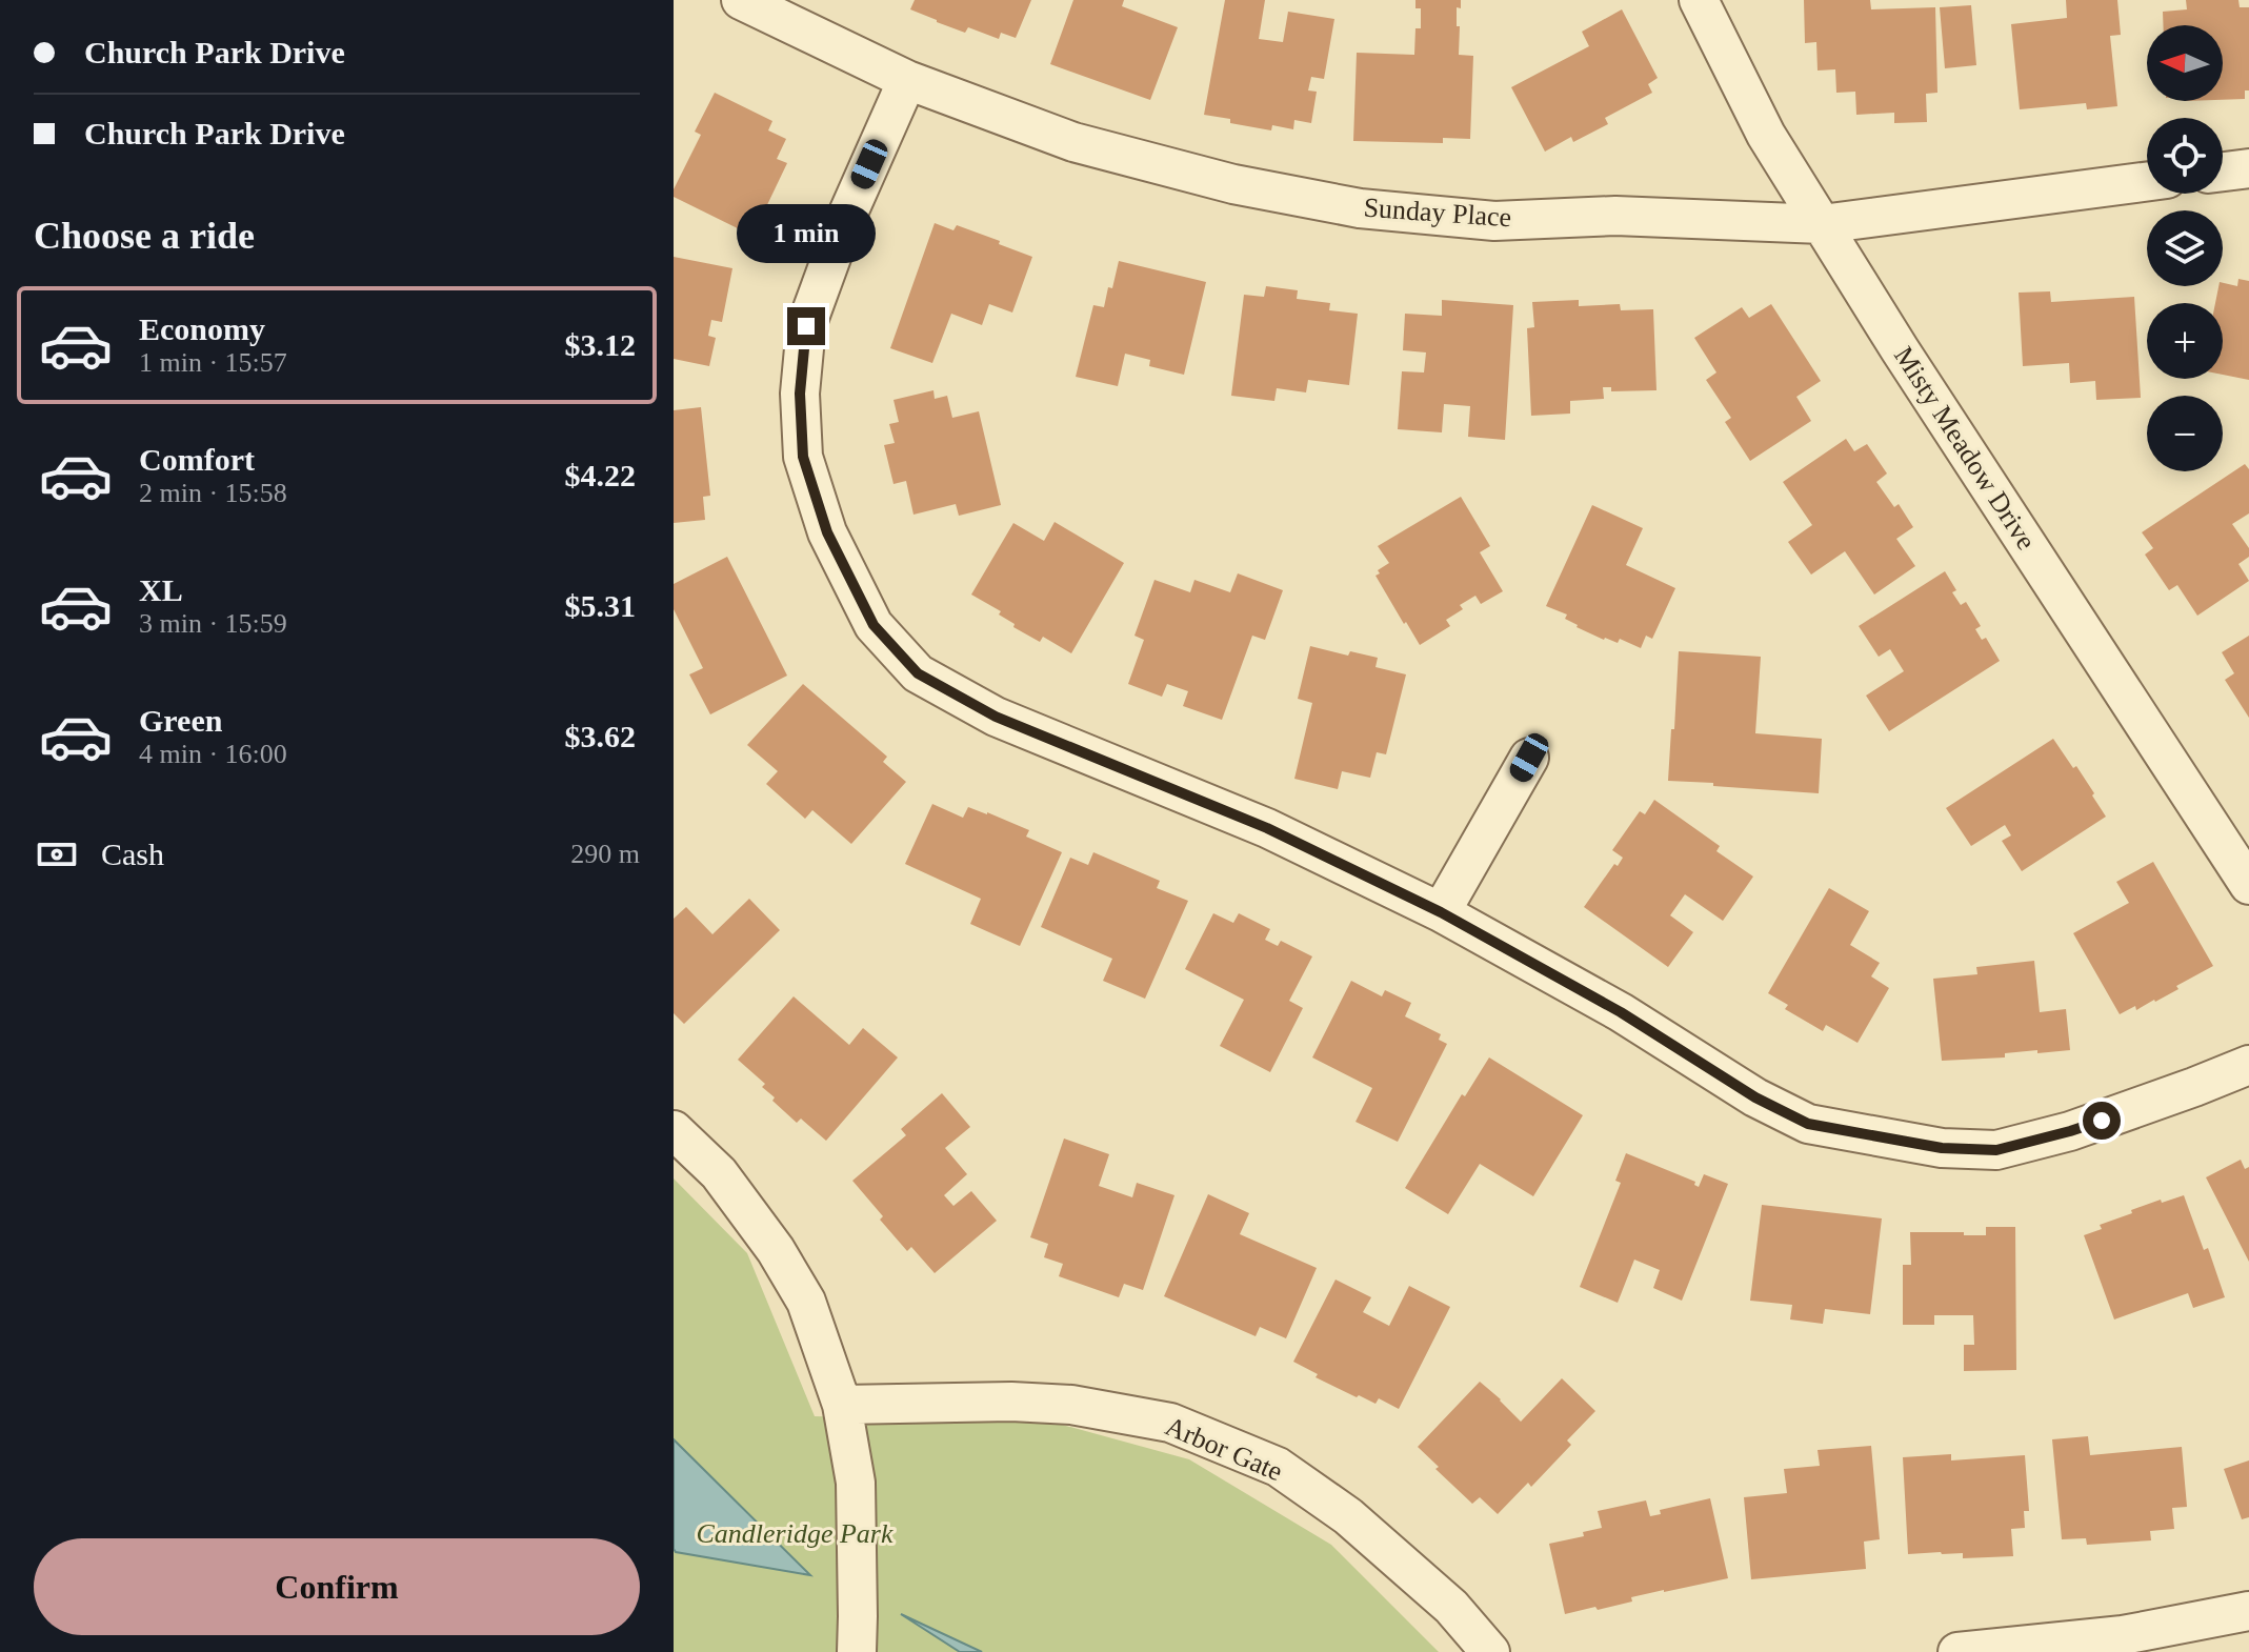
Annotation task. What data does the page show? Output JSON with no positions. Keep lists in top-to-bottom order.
{
  "streets": {
    "street": ["Sunday Place", "Misty Meadow Drive", "Arbor Gate"]
  },
  "crossings": [
    ["Sunday Place", "Misty Meadow Drive"]
  ],
  "parks": ["Candleridge Park"],
  "north": "left",
  "page": {
    "banner": ["Church Park Drive", "Church Park Drive"],
    "map_buttons": ["+", "−"],
    "heading": "Choose a ride",
    "bubble": "1 min",
    "list": [
      {
        "name": "Economy",
        "note": "1 min · 15:57",
        "value": "$3.12"
      },
      {
        "name": "Comfort",
        "note": "2 min · 15:58",
        "value": "$4.22"
      },
      {
        "name": "XL",
        "note": "3 min · 15:59",
        "value": "$5.31"
      },
      {
        "name": "Green",
        "note": "4 min · 16:00",
        "value": "$3.62"
      }
    ],
    "pay": ["Cash", "290 m"],
    "buttons": "Confirm"
  }
}
